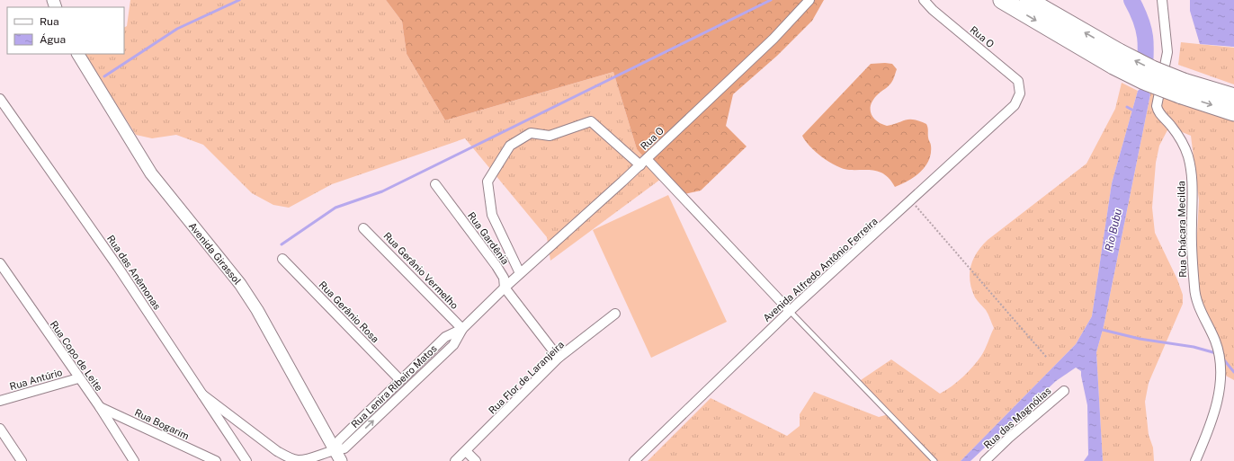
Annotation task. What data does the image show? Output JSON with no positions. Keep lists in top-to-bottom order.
{
  "streets": {
    "street": [
      "Rua O",
      "Rua Chácara Mecilda",
      "Rua Gardênia",
      "Avenida Girassol",
      "Avenida Alfredo Antônio Ferreira",
      "Rua Gerânio Vermelho",
      "Rua das Anêmonas",
      "Rua Gerânio Rosa",
      "Rua Copo de Leite",
      "Rua Flor de Laranjeira",
      "Rua Antúrio",
      "Rua Lenira Ribeiro Matos",
      "Rua das Magnólias",
      "Rua Bogarim"
    ]
  },
  "crossings": [
    ["Rua O", "Rua Gardênia"],
    ["Rua O", "Avenida Alfredo Antônio Ferreira"],
    ["Rua O", "Rua Lenira Ribeiro Matos"],
    ["Rua Gardênia", "Rua Flor de Laranjeira"],
    ["Rua Gardênia", "Rua Lenira Ribeiro Matos"],
    ["Avenida Girassol", "Rua Lenira Ribeiro Matos"],
    ["Rua Gerânio Vermelho", "Rua Lenira Ribeiro Matos"],
    ["Rua das Anêmonas", "Rua Lenira Ribeiro Matos"],
    ["Rua Gerânio Rosa", "Rua Lenira Ribeiro Matos"],
    ["Rua Copo de Leite", "Rua Antúrio"],
    ["Rua Copo de Leite", "Rua Bogarim"]
  ],
  "water": ["Rio Bubu"],
  "legend": ["Rua", "Água"]
}
